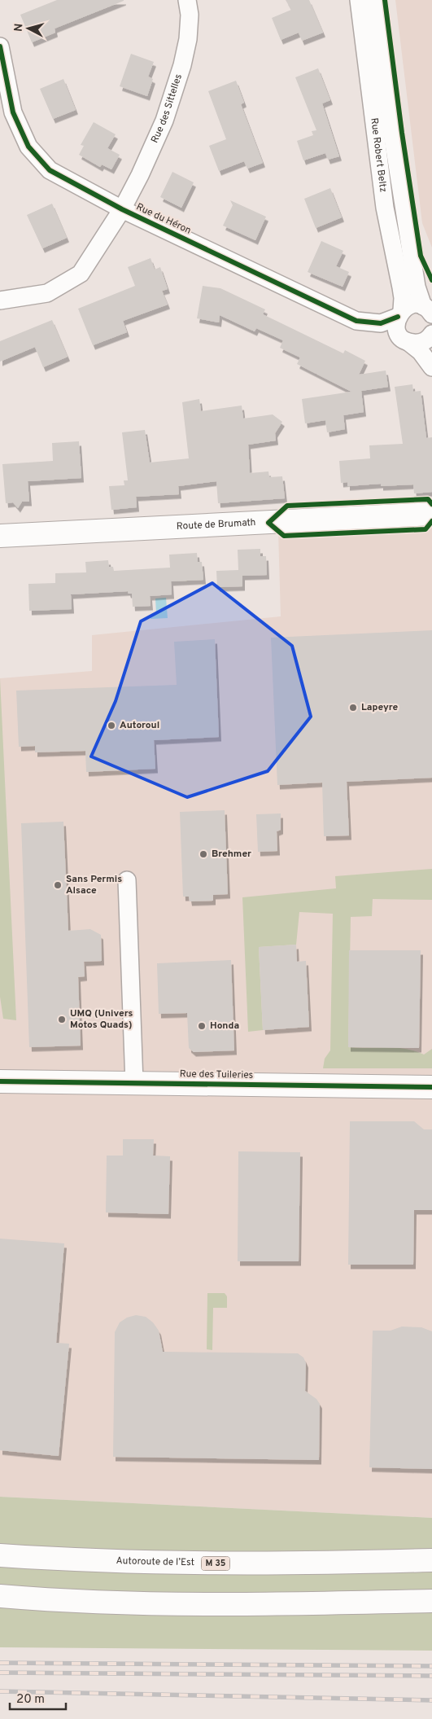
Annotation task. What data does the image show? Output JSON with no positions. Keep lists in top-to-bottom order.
{
  "streets": {
    "main road": [
      "Route de Brumath",
      "Rue des Tuileries",
      "Autoroute de l’Est",
      "M 35"
    ],
    "street": ["Rue des Sittelles", "Rue Robert Beltz", "Rue du Héron"]
  },
  "crossings": [
    ["Rue des Sittelles", "Rue du Héron"],
    ["Rue Robert Beltz", "Rue du Héron"]
  ],
  "places": [
    "Lapeyre",
    "Autoroul",
    "Brehmer",
    "Sans Permis Alsace",
    "UMQ (Univers Motos Quads)",
    "Honda"
  ],
  "scale_bar": "20 m",
  "north": "left"
}
